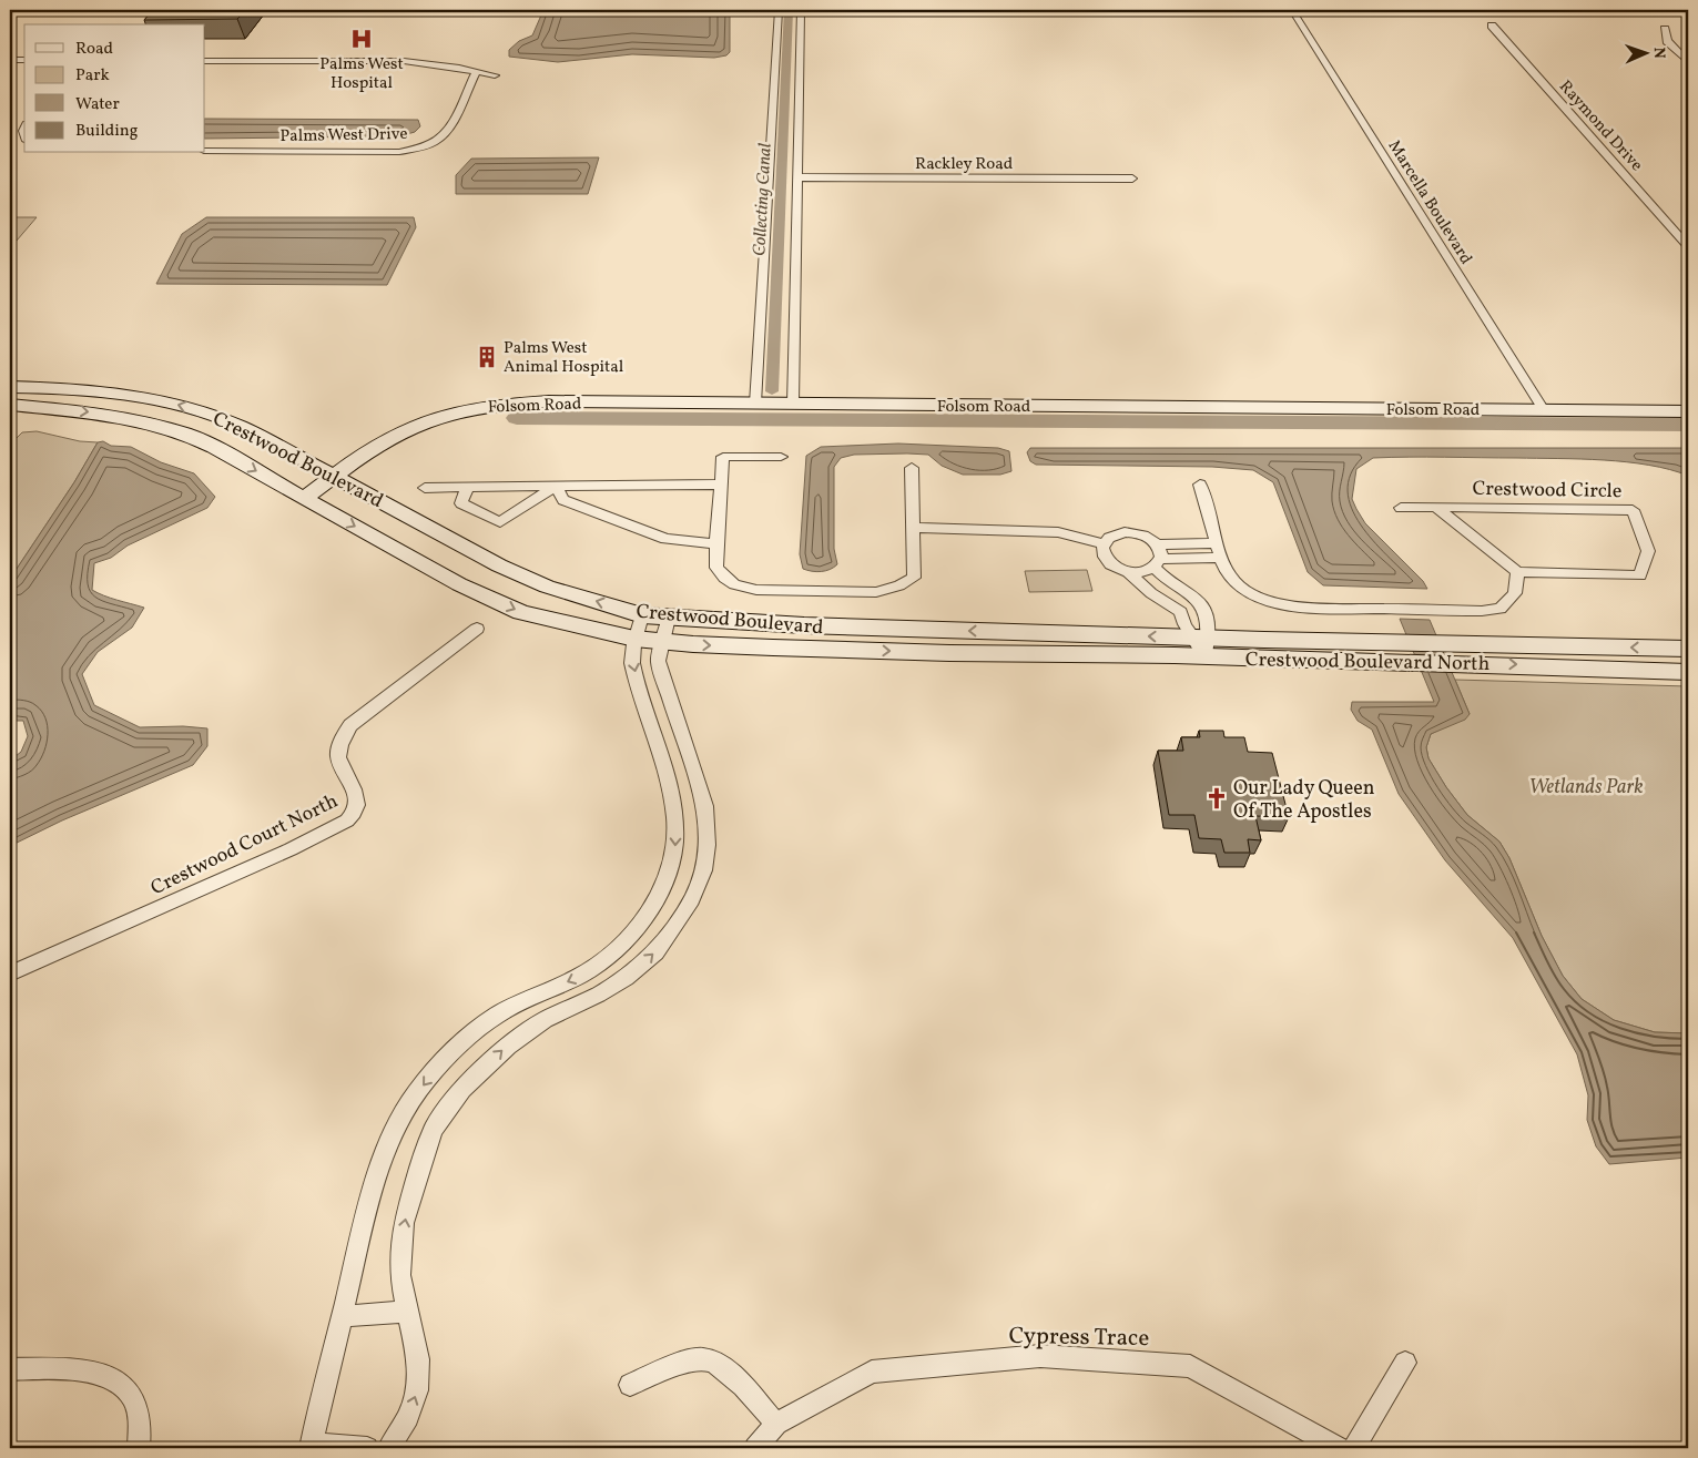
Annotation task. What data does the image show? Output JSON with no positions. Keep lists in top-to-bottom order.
{
  "streets": {
    "main road": ["Folsom Road", "Crestwood Boulevard", "Crestwood Boulevard North"],
    "street": [
      "Raymond Drive",
      "Palms West Drive",
      "Rackley Road",
      "Marcella Boulevard",
      "Crestwood Circle",
      "Crestwood Court North",
      "Cypress Trace"
    ]
  },
  "crossings": [
    ["Marcella Boulevard", "Folsom Road"],
    ["Folsom Road", "Crestwood Boulevard"],
    ["Crestwood Boulevard", "Crestwood Boulevard North"]
  ],
  "water": ["Collecting Canal"],
  "parks": ["Wetlands Park"],
  "places": {
    "hospital": ["Palms West Hospital"],
    "building": ["Palms West Animal Hospital"],
    "church": ["Our Lady Queen Of The Apostles"]
  },
  "legend": [
    "Road",
    "Park",
    "Water",
    "Building"
  ],
  "north": "right"
}
